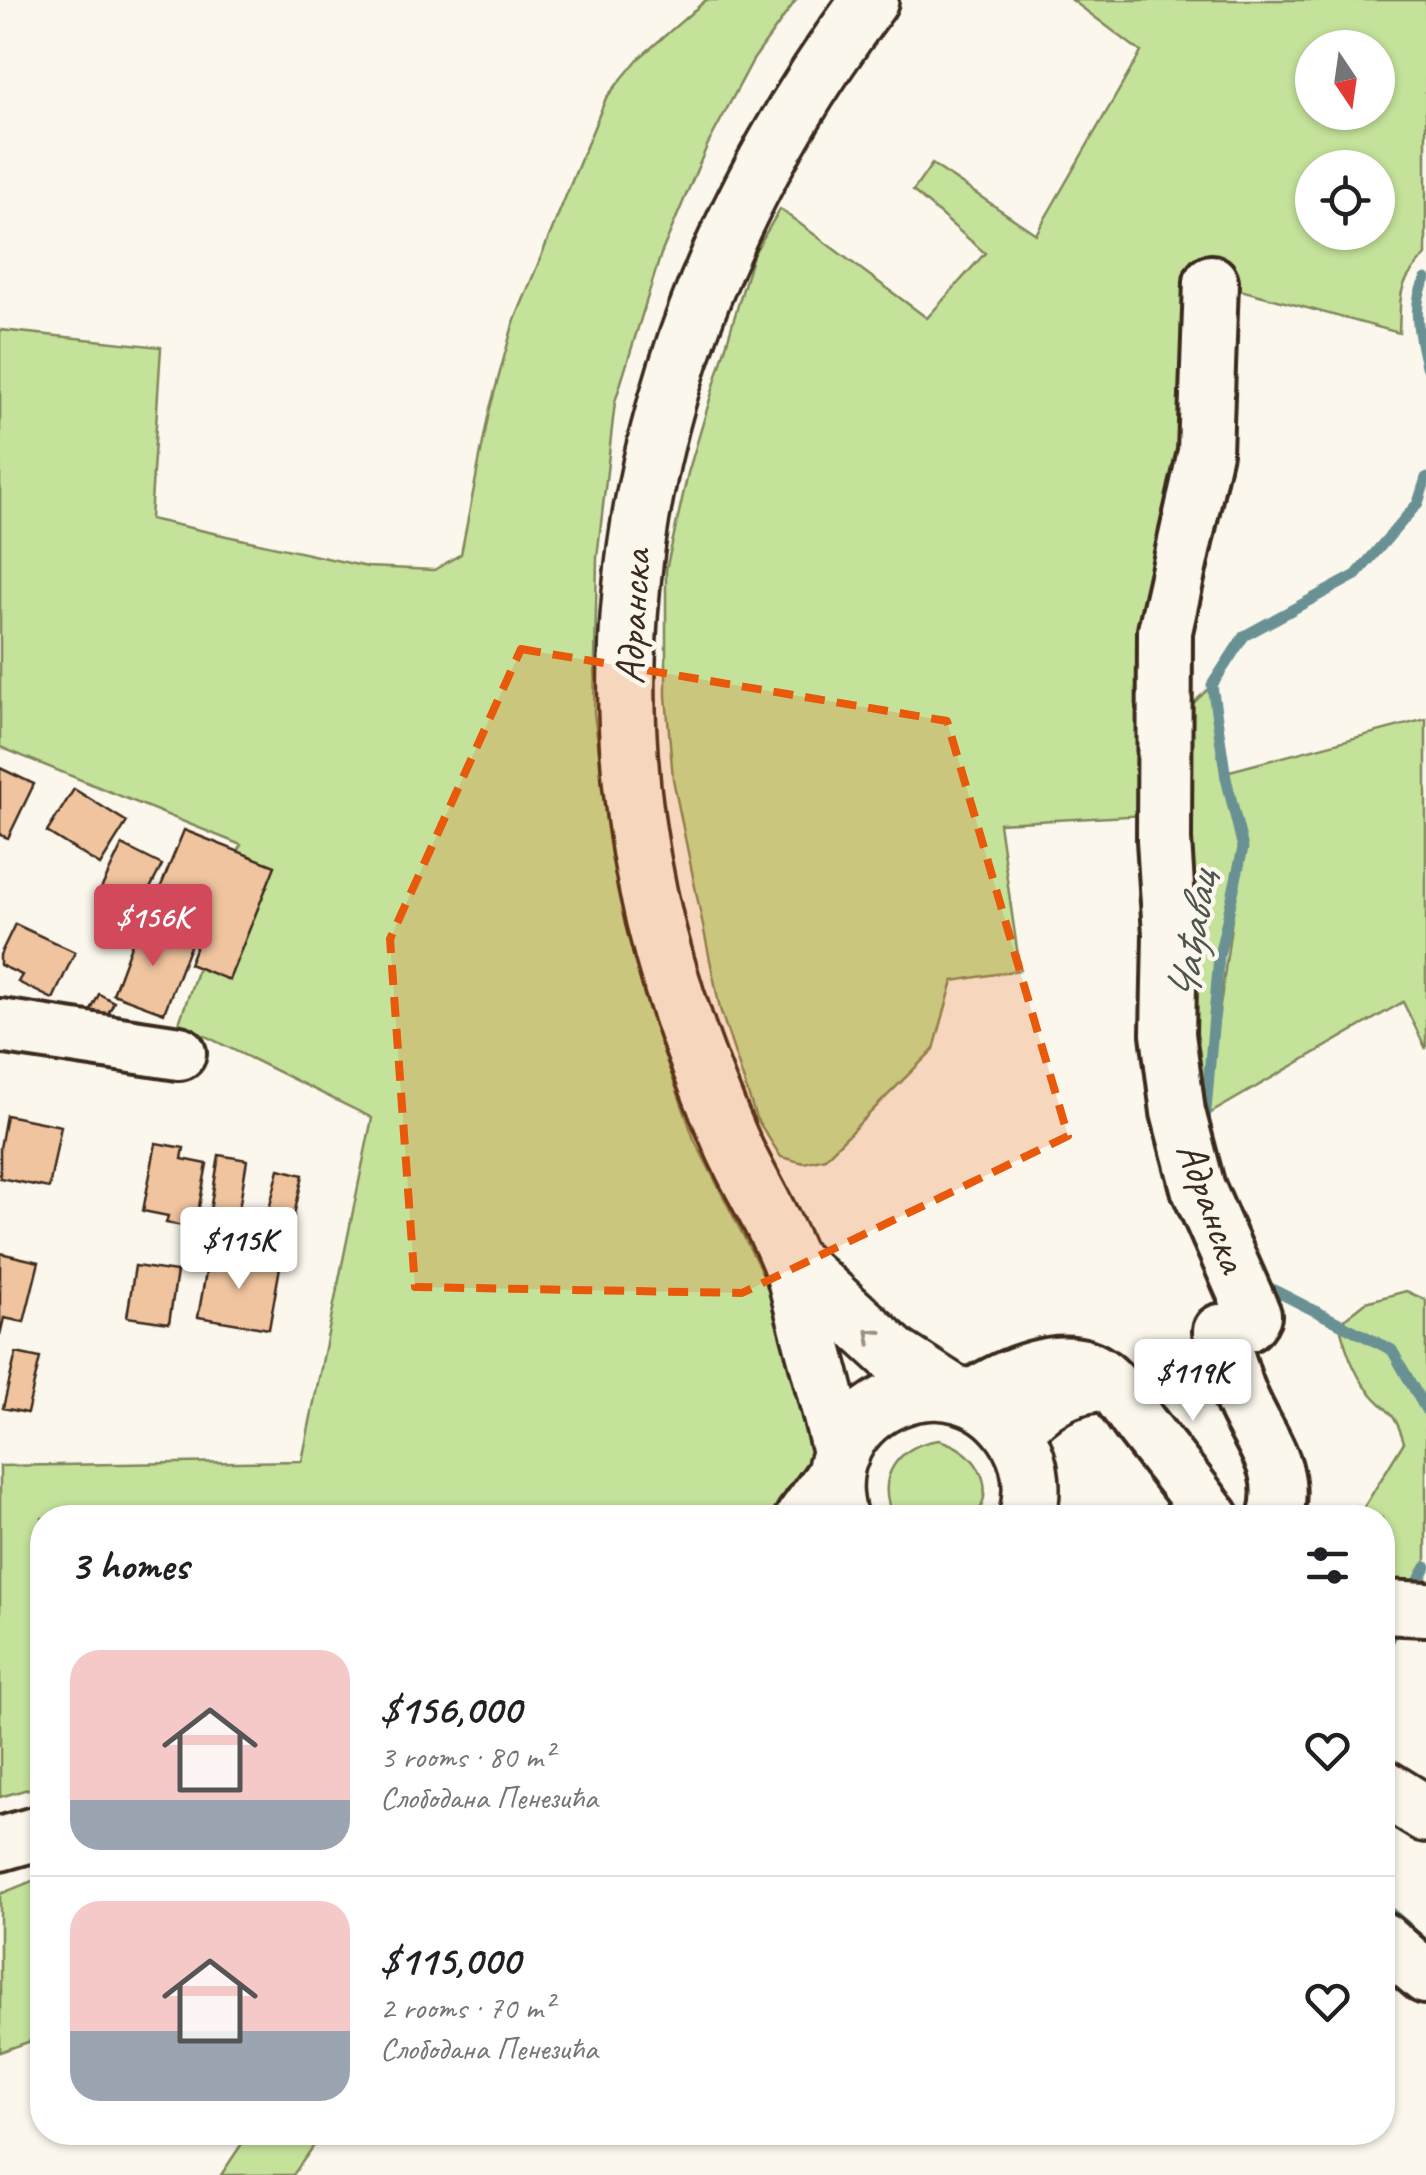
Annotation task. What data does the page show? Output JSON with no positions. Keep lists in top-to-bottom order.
{
  "streets": {
    "main road": ["Адранска"]
  },
  "water": ["Чађавац"],
  "north": "bottom",
  "page": {
    "price": ["$156K", "$115K", "$119K"],
    "heading": "3 homes",
    "list": [
      {
        "name": "$156,000",
        "note": "3 rooms · 80 m² · Слободана Пенезића"
      },
      {
        "name": "$115,000",
        "note": "2 rooms · 70 m² · Слободана Пенезића"
      }
    ]
  }
}
